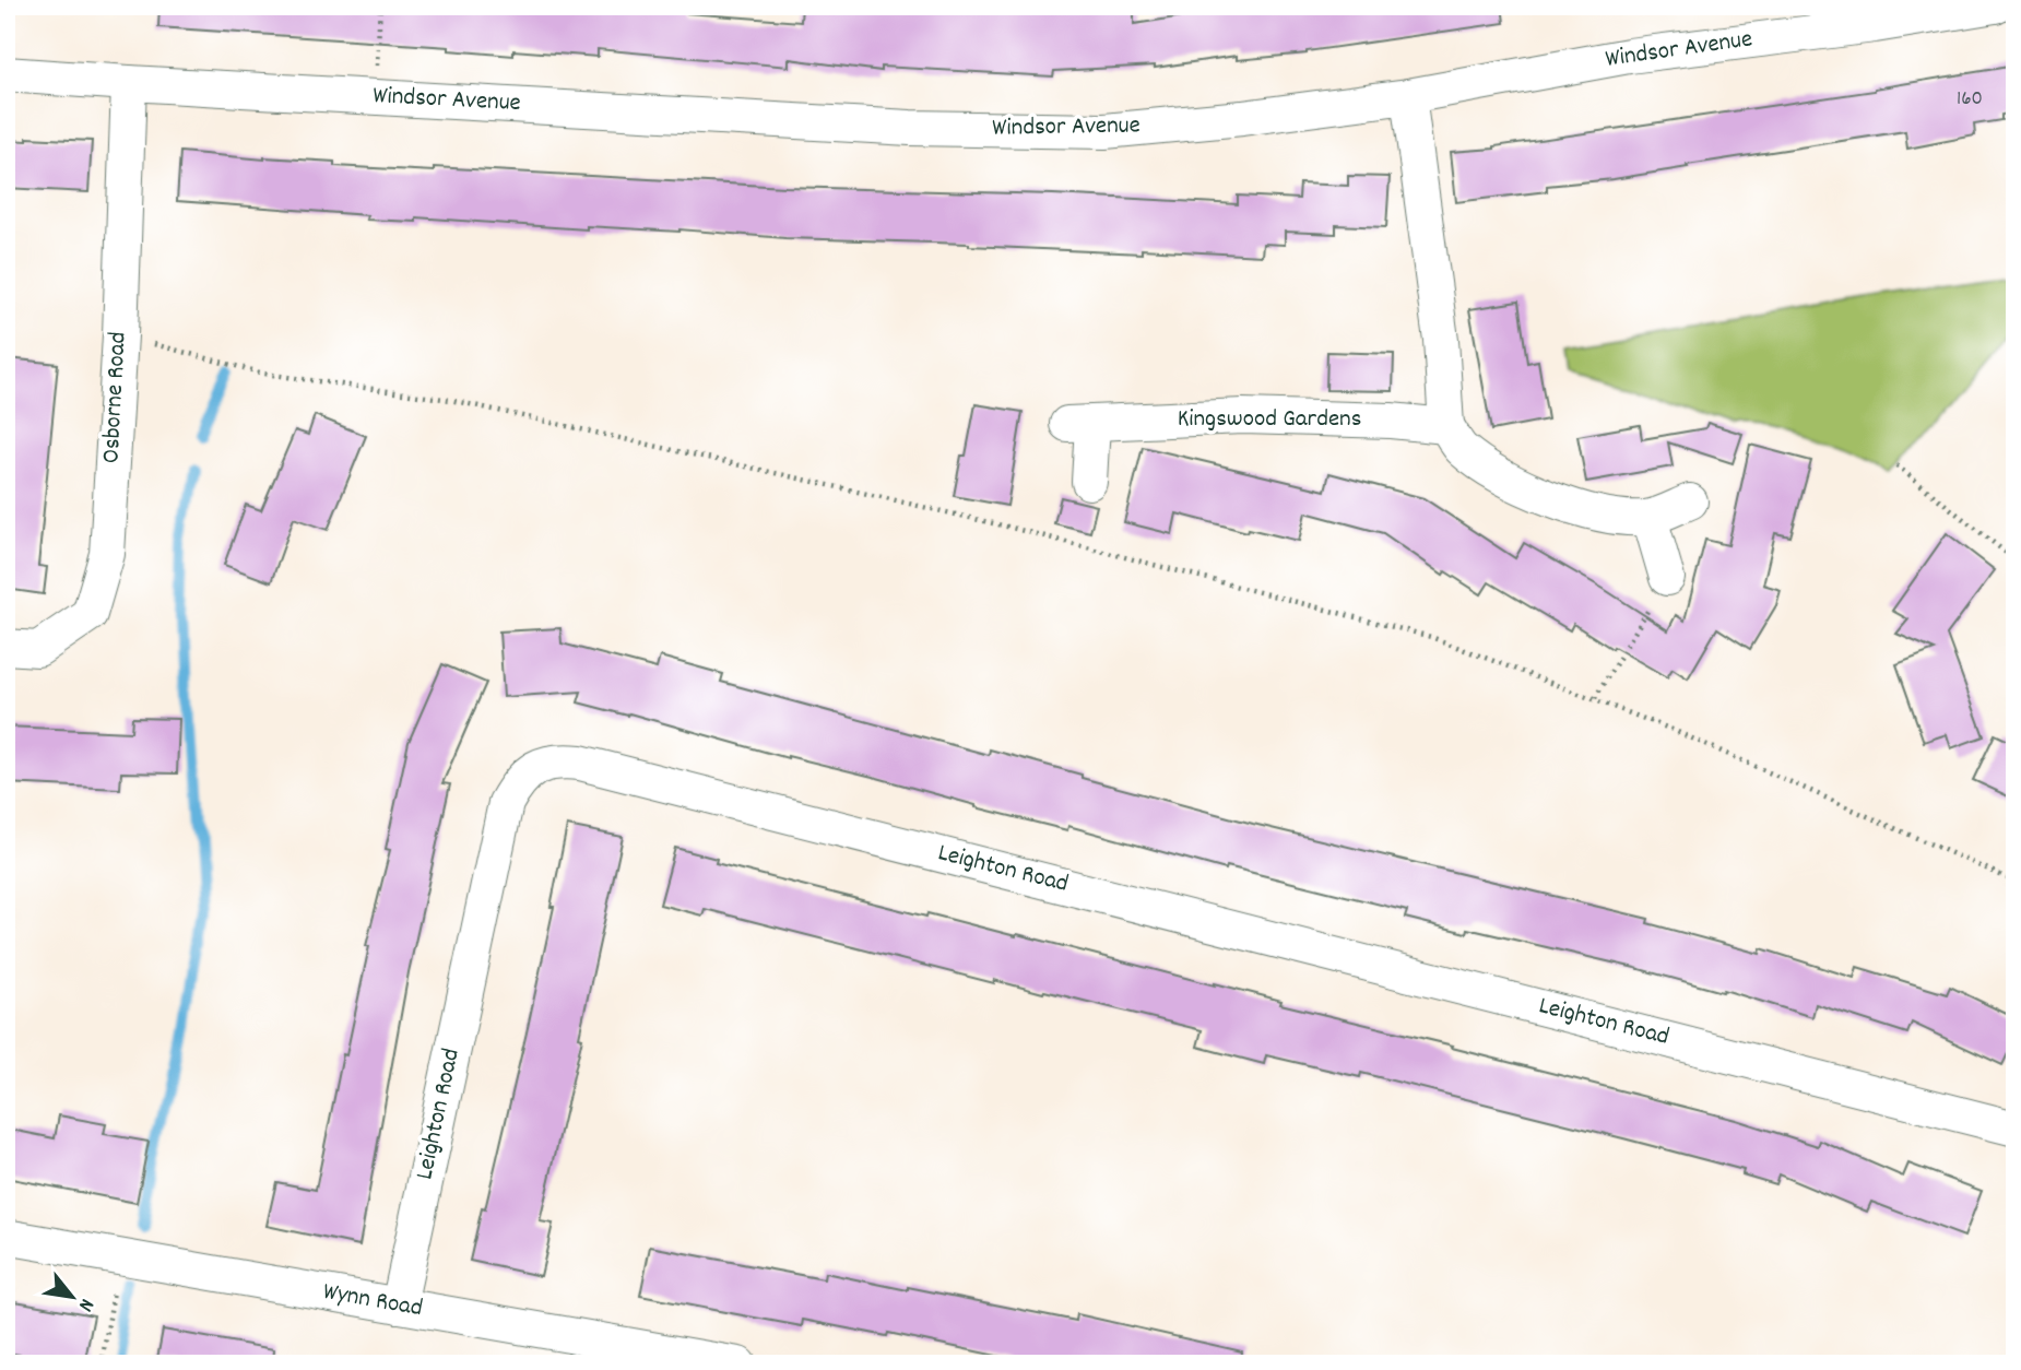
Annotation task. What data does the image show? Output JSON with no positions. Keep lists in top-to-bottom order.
{
  "streets": {
    "street": [
      "Windsor Avenue",
      "Osborne Road",
      "Kingswood Gardens",
      "Leighton Road",
      "Wynn Road"
    ]
  },
  "crossings": [
    ["Windsor Avenue", "Osborne Road"],
    ["Leighton Road", "Wynn Road"]
  ],
  "house_numbers": ["160"],
  "north": "bottom right"
}
